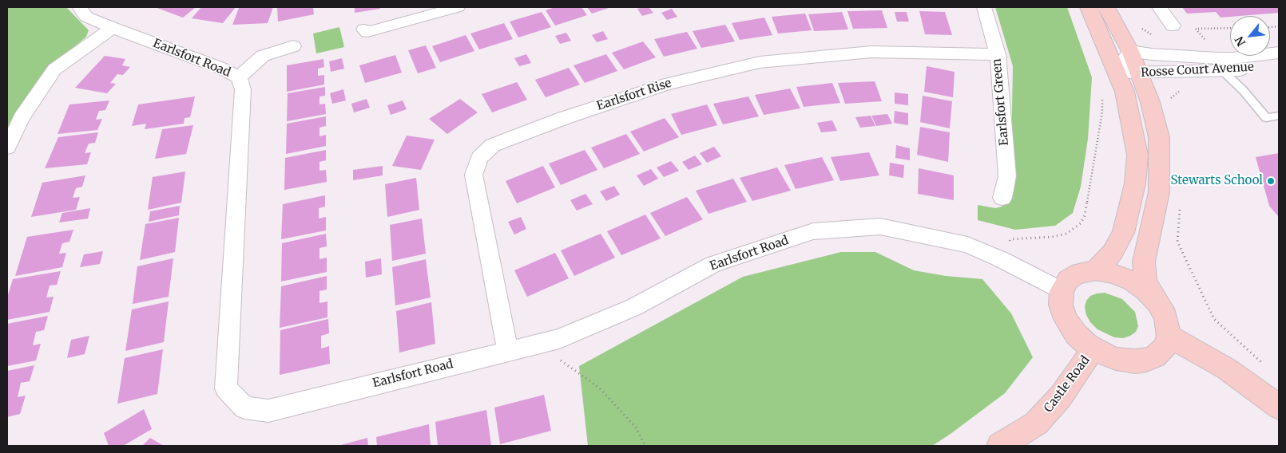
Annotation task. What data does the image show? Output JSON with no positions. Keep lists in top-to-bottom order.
{
  "streets": {
    "street": [
      "Earlsfort Road",
      "Rosse Court Avenue",
      "Earlsfort Rise",
      "Earlsfort Green",
      "Castle Road"
    ]
  },
  "crossings": [
    ["Earlsfort Road", "Earlsfort Rise"],
    ["Earlsfort Road", "Castle Road"],
    ["Earlsfort Rise", "Earlsfort Green"]
  ],
  "places": ["Stewarts School"],
  "north": "bottom left"
}
